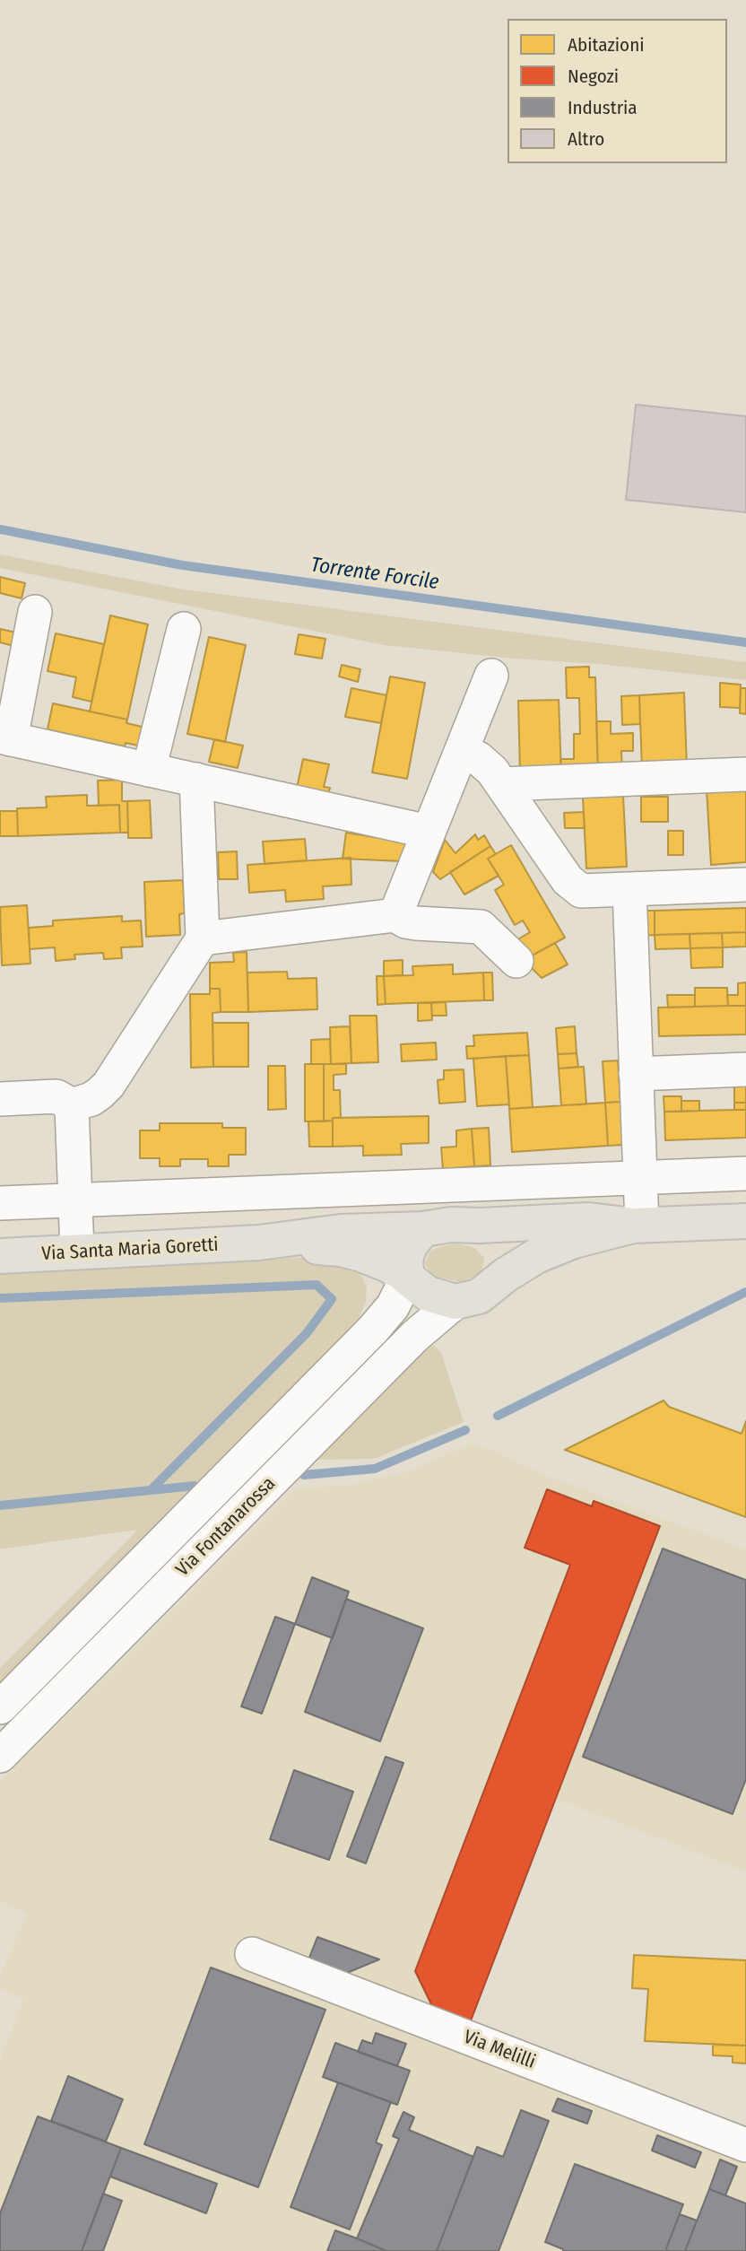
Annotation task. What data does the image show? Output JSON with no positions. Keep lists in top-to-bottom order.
{
  "streets": {
    "main road": ["Via Santa Maria Goretti"],
    "street": ["Via Fontanarossa", "Via Melilli"]
  },
  "water": ["Torrente Forcile"],
  "legend": [
    "Abitazioni",
    "Negozi",
    "Industria",
    "Altro"
  ]
}
